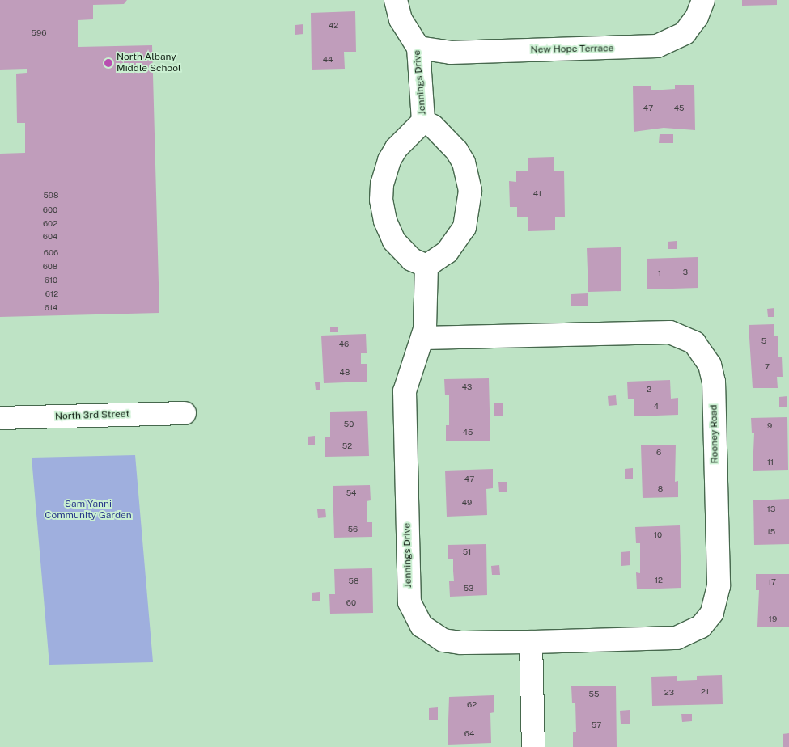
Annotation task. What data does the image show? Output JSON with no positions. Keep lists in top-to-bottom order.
{
  "streets": {
    "street": [
      "New Hope Terrace",
      "Jennings Drive",
      "North 3rd Street",
      "Rooney Road"
    ]
  },
  "crossings": [
    ["New Hope Terrace", "Jennings Drive"],
    ["Jennings Drive", "Rooney Road"]
  ],
  "parks": ["Sam Yanni Community Garden"],
  "places": ["North Albany Middle School"],
  "house_numbers": [
    "42",
    "596",
    "44",
    "47",
    "45",
    "41",
    "598",
    "600",
    "602",
    "604",
    "606",
    "608",
    "3",
    "1",
    "610",
    "612",
    "614",
    "5",
    "46",
    "7",
    "48",
    "43",
    "2",
    "4",
    "50",
    "9",
    "45",
    "52",
    "6",
    "11",
    "47",
    "8",
    "54",
    "49",
    "13",
    "56",
    "15",
    "10",
    "51",
    "12",
    "58",
    "17",
    "53",
    "60",
    "19",
    "21",
    "23",
    "55",
    "62",
    "57",
    "64"
  ]
}
